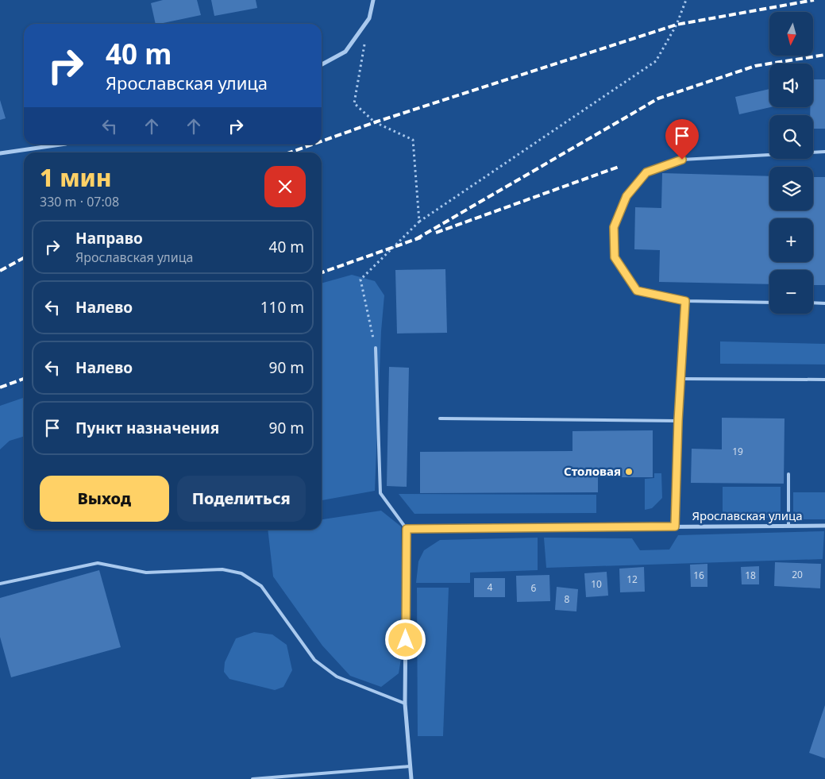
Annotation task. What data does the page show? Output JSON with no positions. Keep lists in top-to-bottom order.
{
  "streets": {
    "street": ["Ярославская улица"]
  },
  "places": ["Столовая"],
  "house_numbers": [
    "19",
    "20",
    "16",
    "18",
    "12",
    "10",
    "4",
    "6",
    "8"
  ],
  "north": "bottom",
  "page": {
    "map_buttons": ["+", "−"],
    "turn": ["40 m", "Ярославская улица"],
    "heading": ["1 мин", "330 m · 07:08"],
    "list": [
      {
        "name": "Направо",
        "note": "Ярославская улица",
        "value": "40 m"
      },
      {
        "name": "Налево",
        "value": "110 m"
      },
      {
        "name": "Налево",
        "value": "90 m"
      },
      {
        "name": "Пункт назначения",
        "value": "90 m"
      }
    ],
    "buttons": ["Выход", "Поделиться"]
  }
}
